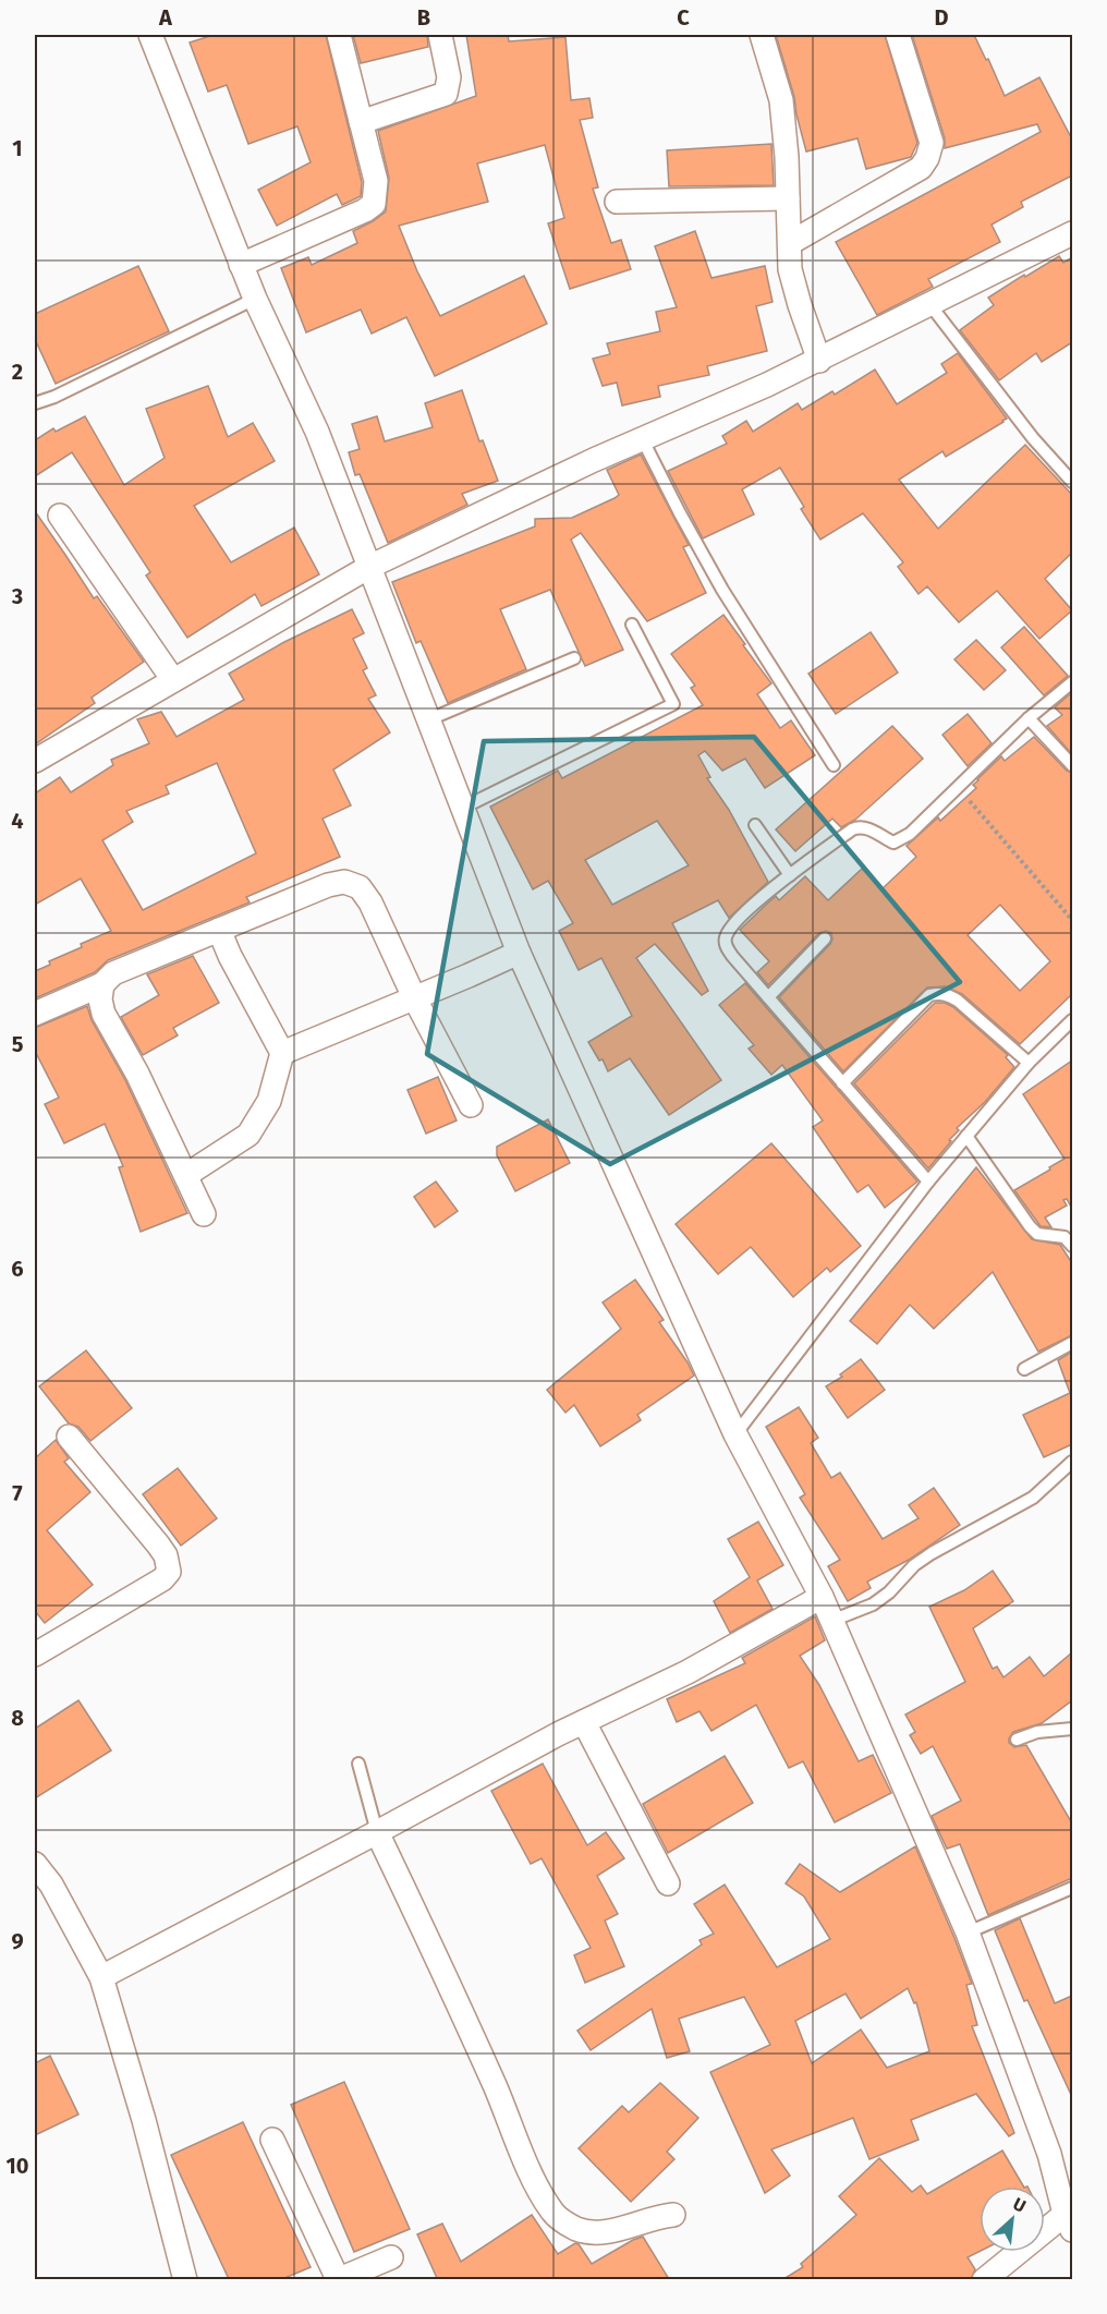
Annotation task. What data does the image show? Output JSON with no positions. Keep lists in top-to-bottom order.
{
  "north": "top right",
  "grid": {
    "columns": [
      "A",
      "B",
      "C",
      "D"
    ],
    "rows": [
      "1",
      "2",
      "3",
      "4",
      "5",
      "6",
      "7",
      "8",
      "9",
      "10"
    ]
  }
}
